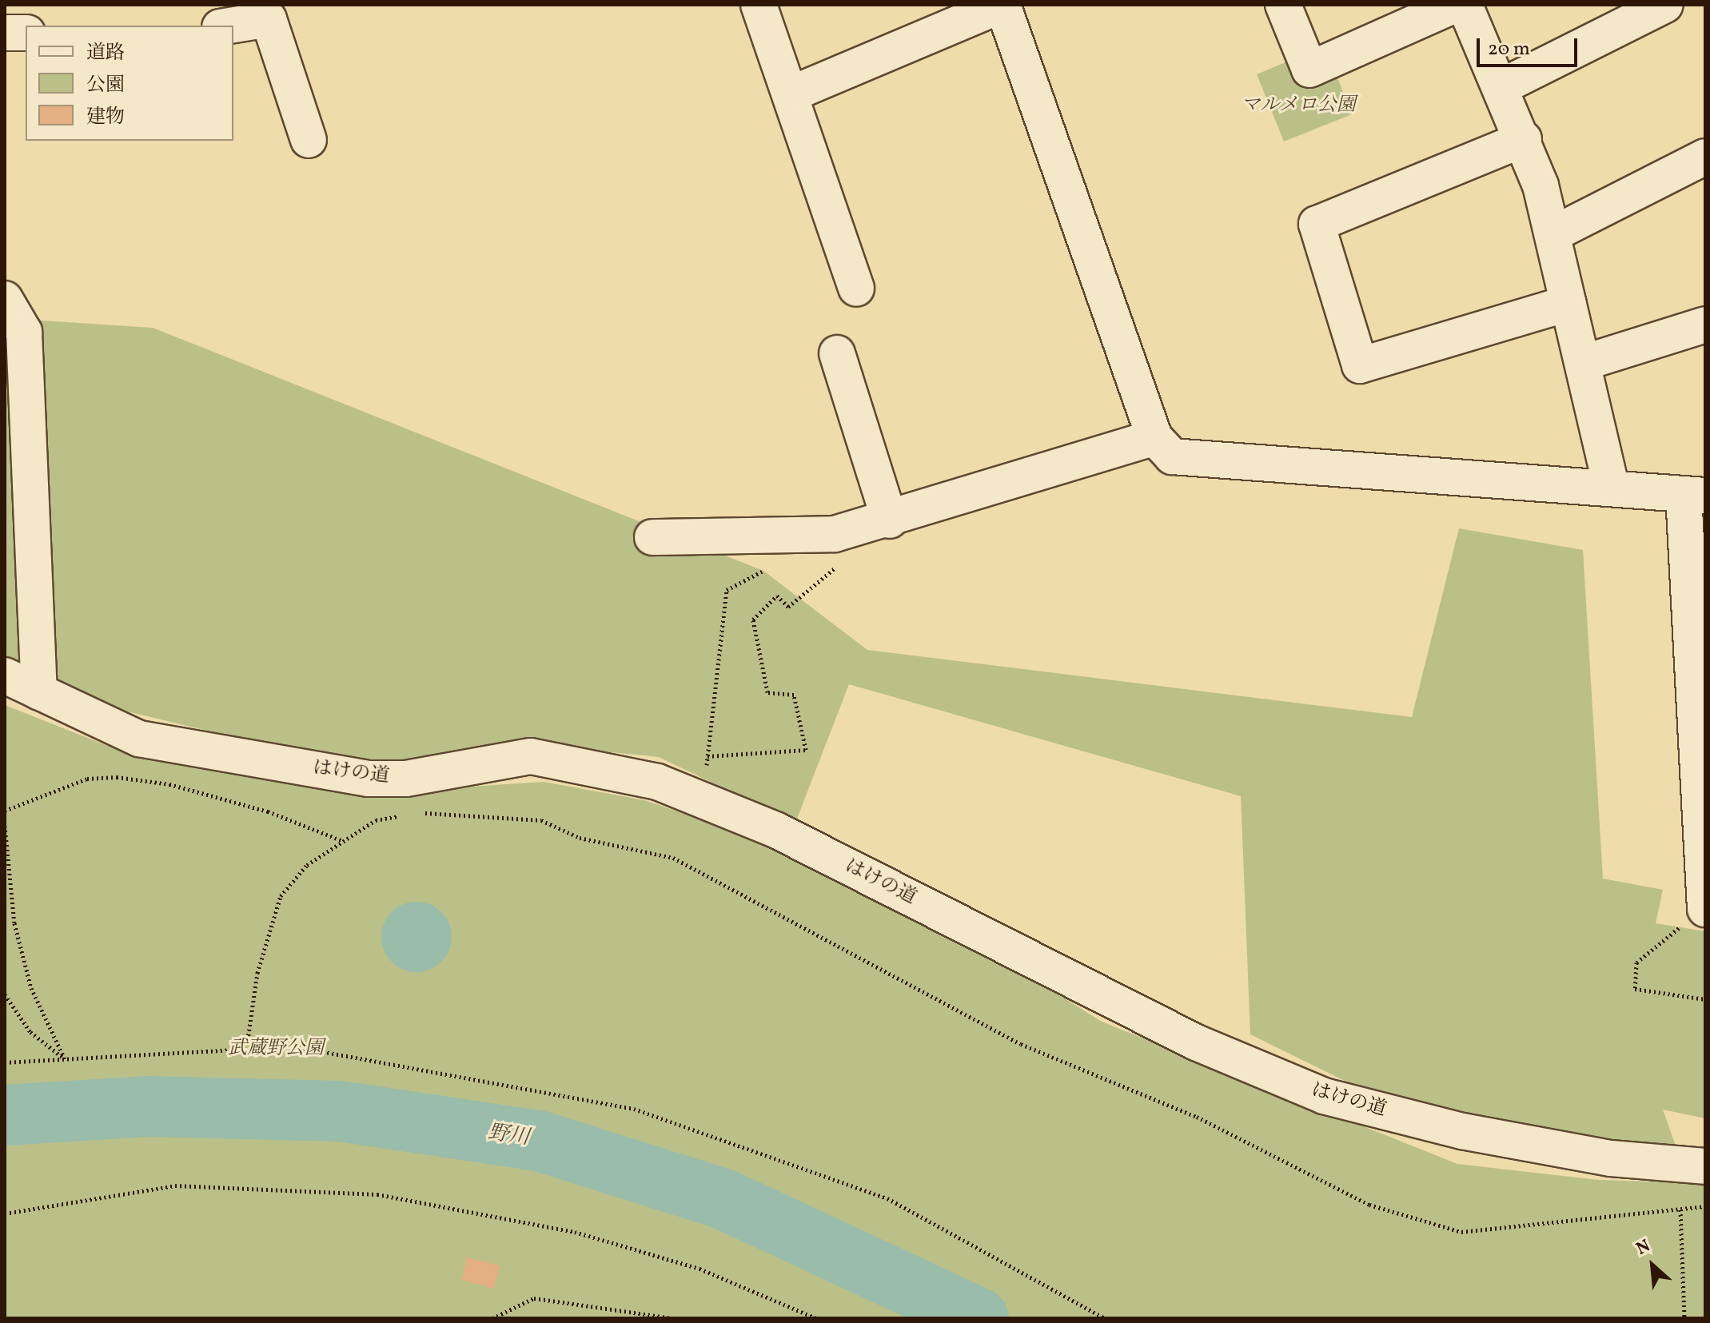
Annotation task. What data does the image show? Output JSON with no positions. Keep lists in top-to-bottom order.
{
  "streets": {
    "street": ["はけの道"]
  },
  "water": ["野川"],
  "parks": ["マルメロ公園", "武蔵野公園"],
  "legend": ["道路", "公園", "建物"],
  "scale_bar": "20 m",
  "north": "top left"
}
